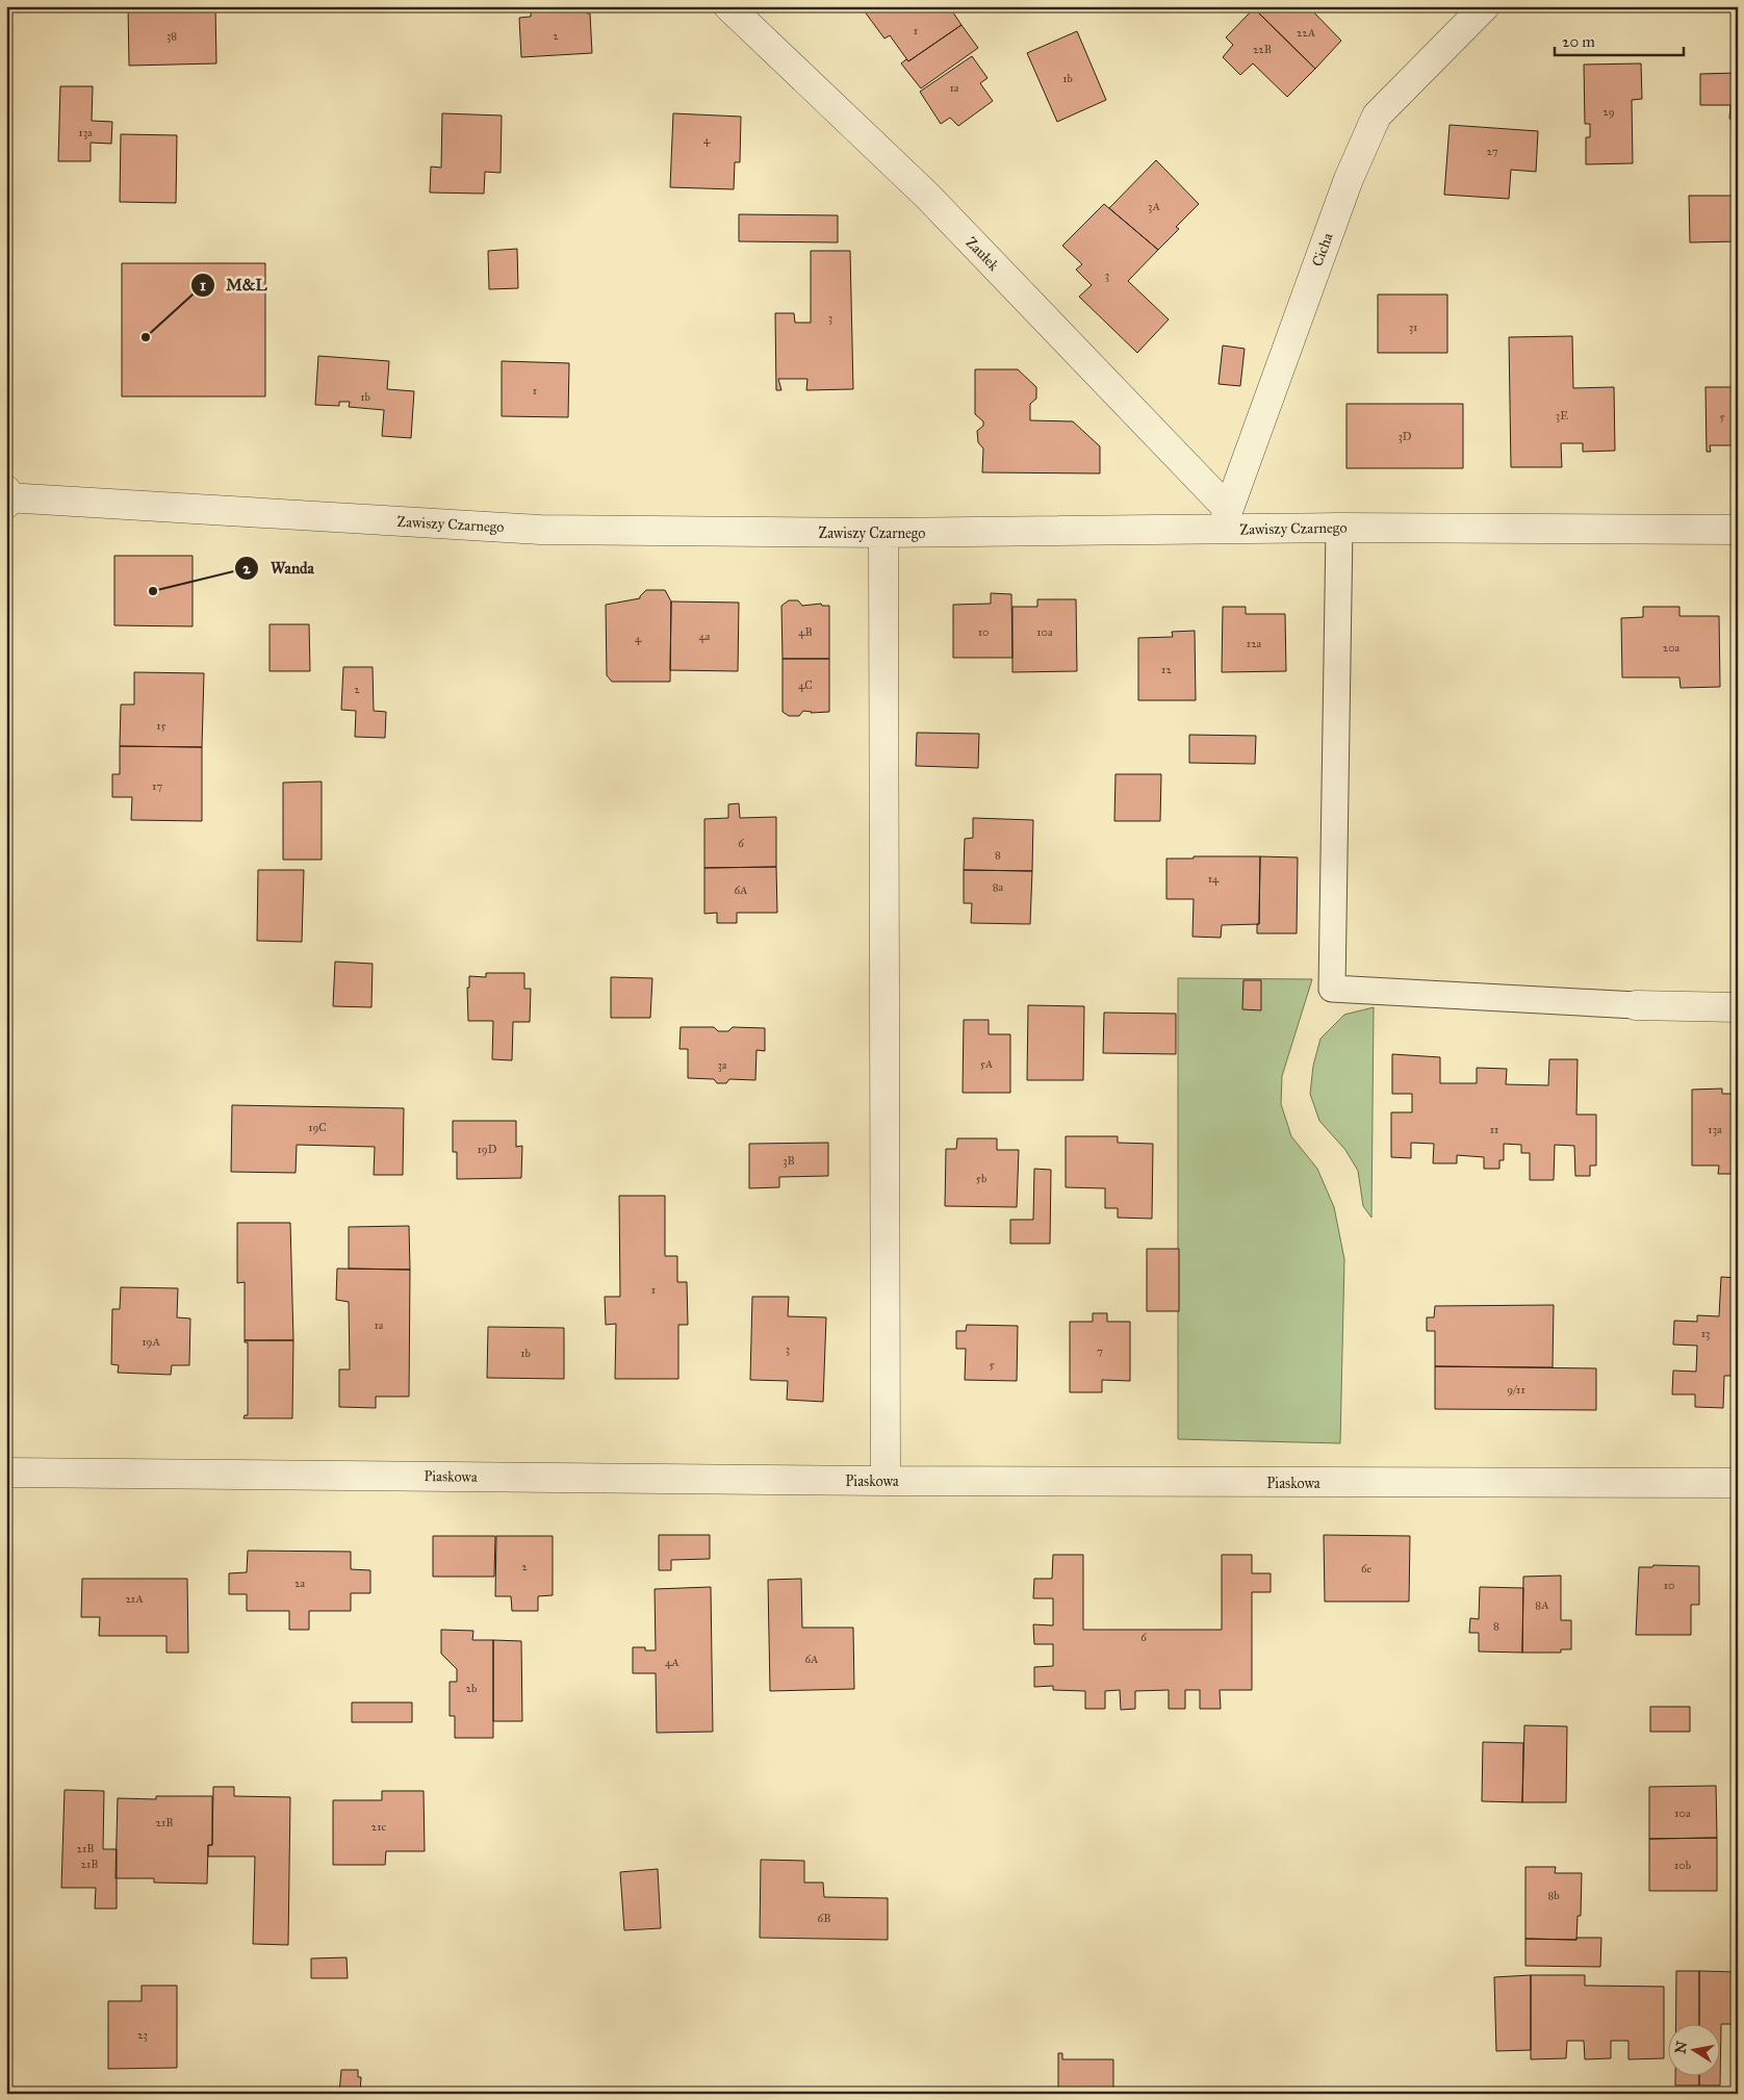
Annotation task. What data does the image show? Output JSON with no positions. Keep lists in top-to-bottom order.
{
  "streets": {
    "street": [
      "Cicha",
      "Zaułek",
      "Zawiszy Czarnego",
      "Piaskowa"
    ]
  },
  "crossings": [
    ["Cicha", "Zaułek"],
    ["Cicha", "Zawiszy Czarnego"],
    ["Zaułek", "Zawiszy Czarnego"]
  ],
  "places": ["M&L", "Wanda"],
  "house_numbers": [
    "1",
    "22A",
    "38",
    "2",
    "22B",
    "1b",
    "1a",
    "29",
    "13a",
    "4",
    "27",
    "3A",
    "3",
    "3",
    "31",
    "1",
    "1b",
    "3E",
    "5",
    "3D",
    "4B",
    "10",
    "10a",
    "4a",
    "4",
    "12a",
    "20a",
    "12",
    "4C",
    "2",
    "15",
    "17",
    "6",
    "8",
    "14",
    "8a",
    "6A",
    "5A",
    "3a",
    "19C",
    "11",
    "13a",
    "19D",
    "3B",
    "5b",
    "1",
    "1a",
    "13",
    "19A",
    "3",
    "7",
    "1b",
    "5",
    "9/11",
    "2",
    "6e",
    "2a",
    "10",
    "21A",
    "8A",
    "8",
    "6",
    "6A",
    "4A",
    "2b",
    "10a",
    "21B",
    "21c",
    "21B",
    "21B",
    "10b",
    "8b",
    "6B",
    "23"
  ],
  "scale_bar": "20 m",
  "north": "left"
}
